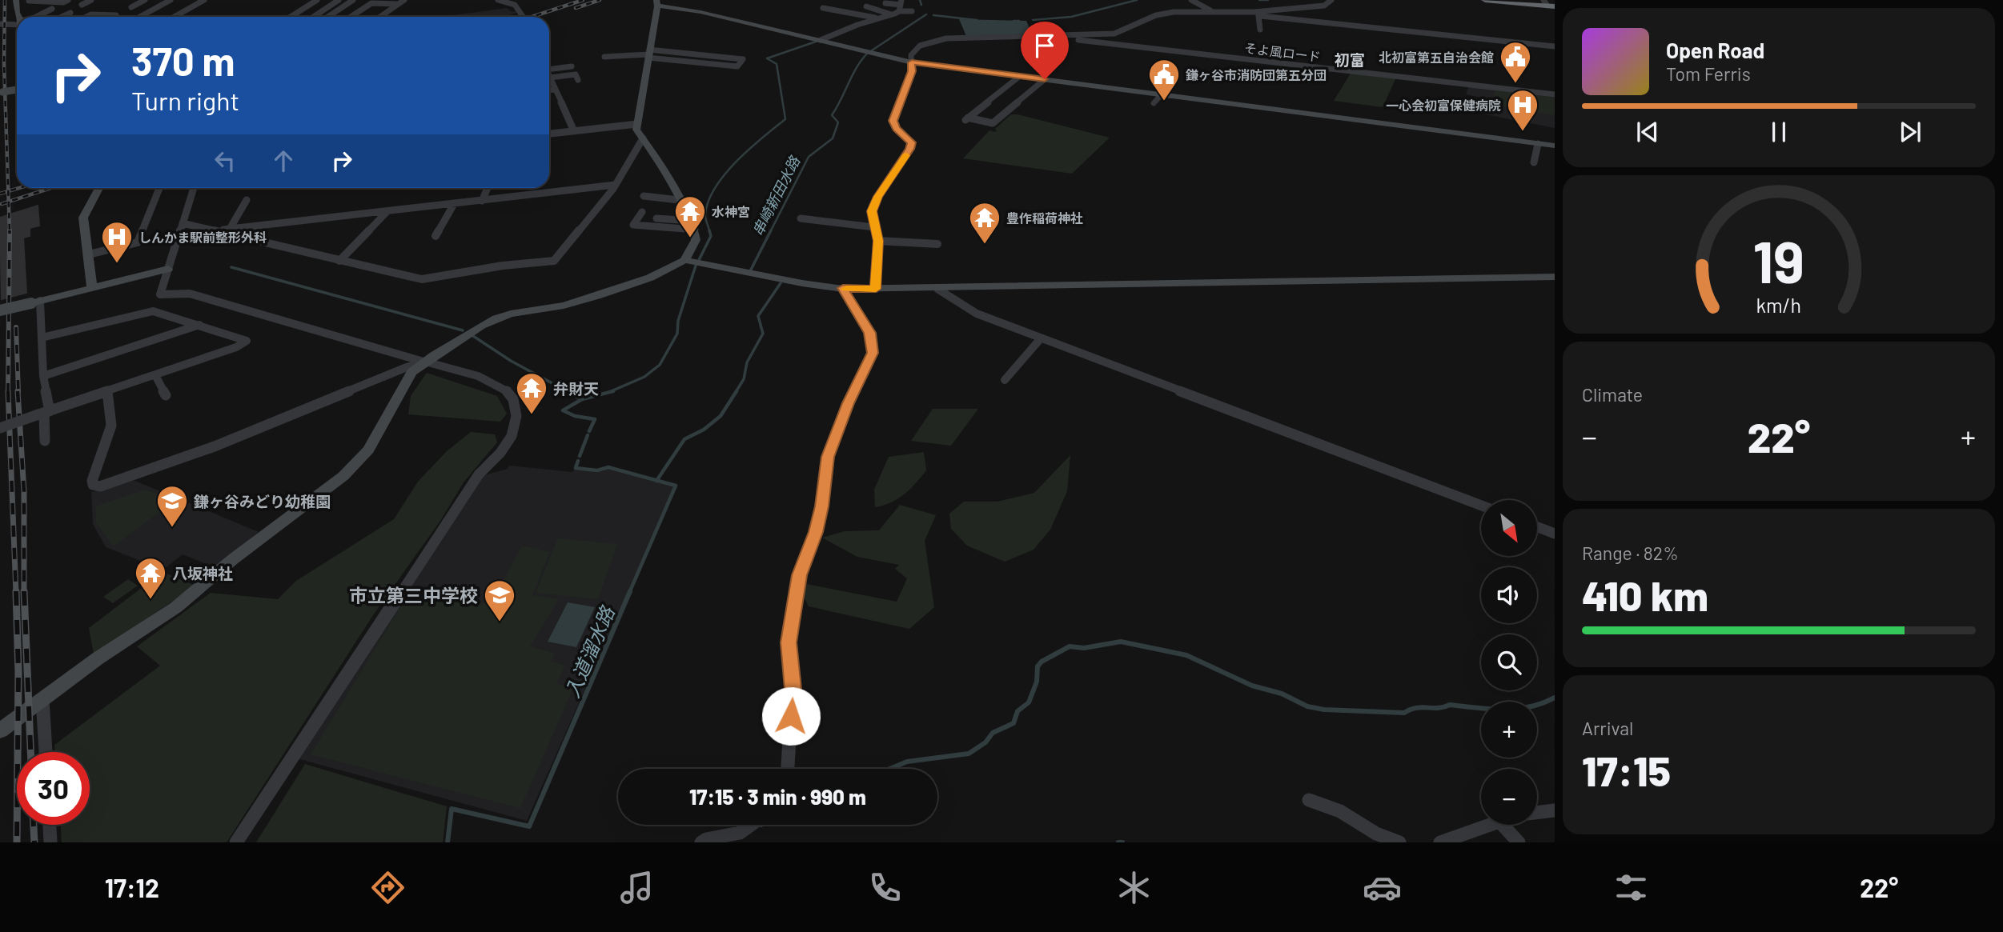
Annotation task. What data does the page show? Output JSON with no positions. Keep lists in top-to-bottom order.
{
  "streets": {
    "street": ["そよ風ロード"]
  },
  "districts": ["初富"],
  "water": ["串崎新田水路", "入道溜水路"],
  "places": {
    "public building": ["北初富第五自治会館", "鎌ヶ谷市消防団第五分団"],
    "hospital": ["一心会初富保健病院", "しんかま駅前整形外科"],
    "temple": [
      "水神宮",
      "豊作稲荷神社",
      "弁財天",
      "八坂神社"
    ],
    "school or university": ["鎌ヶ谷みどり幼稚園", "市立第三中学校"]
  },
  "north": "bottom right",
  "page": {
    "turn": ["370 m", "Turn right"],
    "song": ["Open Road", "Tom Ferris"],
    "tile": [
      "Climate",
      ["Range · 82%", "410 km"],
      ["Arrival", "17:15"]
    ],
    "heat": ["−", "22°", "+"],
    "map_buttons": ["+", "−"],
    "limit": "30",
    "trip": "17:15 · 3 min · 990 m",
    "tabs": ["17:12", "22°"],
    "gauge": ["19", "km/h"]
  }
}
